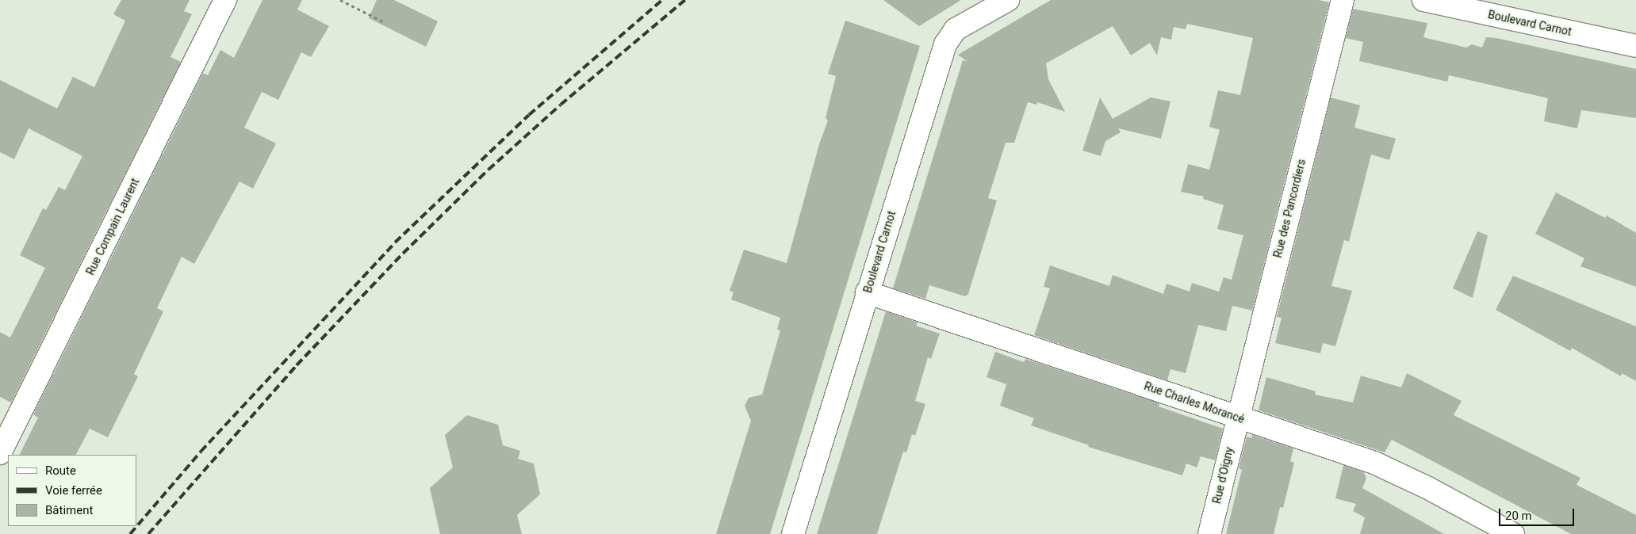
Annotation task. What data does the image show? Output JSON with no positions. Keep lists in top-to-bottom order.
{
  "streets": {
    "street": [
      "Boulevard Carnot",
      "Rue des Pancordiers",
      "Rue Compain Laurent",
      "Rue Charles Morancé",
      "Rue d'Oigny"
    ]
  },
  "crossings": [
    ["Boulevard Carnot", "Rue Charles Morancé"],
    ["Rue des Pancordiers", "Rue Charles Morancé"],
    ["Rue des Pancordiers", "Rue d'Oigny"],
    ["Rue Charles Morancé", "Rue d'Oigny"]
  ],
  "legend": ["Route", "Voie ferrée", "Bâtiment"],
  "scale_bar": "20 m"
}
